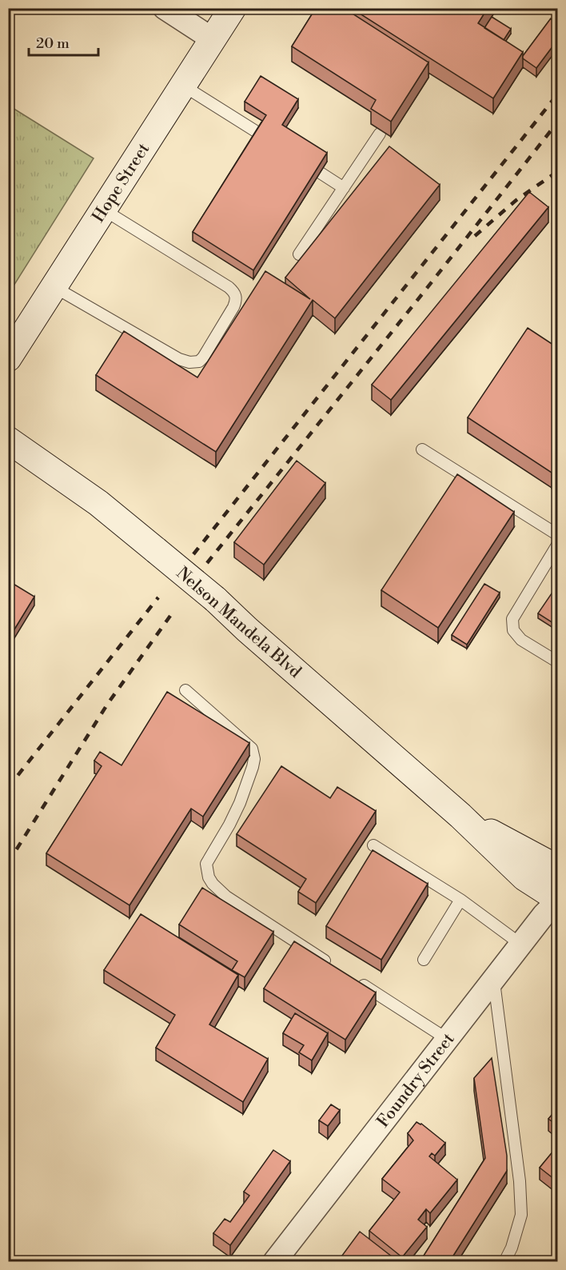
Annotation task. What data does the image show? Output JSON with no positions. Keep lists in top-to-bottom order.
{
  "streets": {
    "street": ["Hope Street", "Nelson Mandela Blvd", "Foundry Street"]
  },
  "crossings": [
    ["Nelson Mandela Blvd", "Foundry Street"]
  ],
  "scale_bar": "20 m"
}
